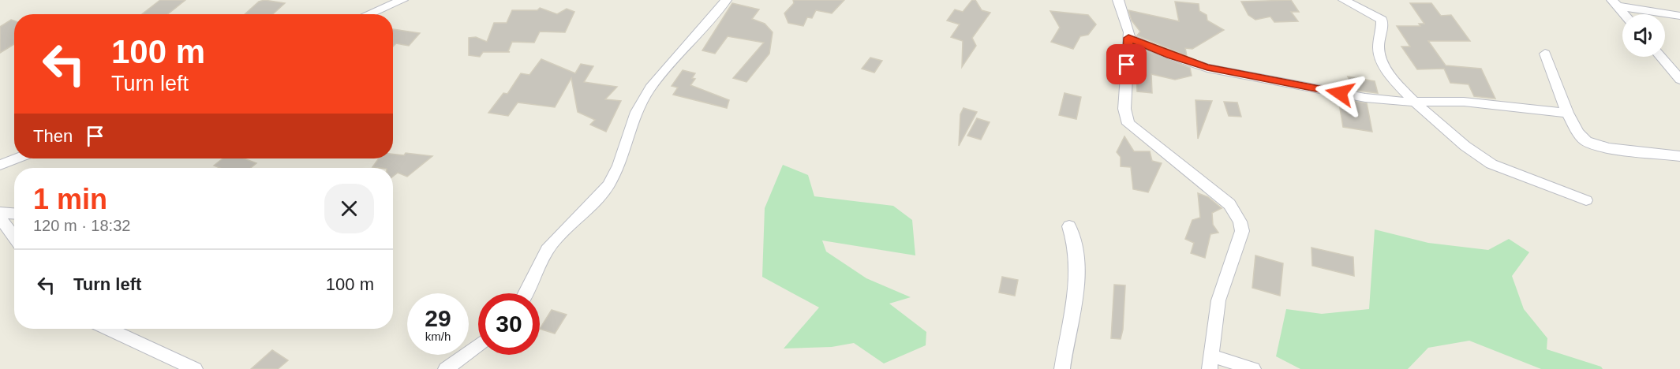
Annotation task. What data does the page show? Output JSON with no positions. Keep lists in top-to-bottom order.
{
  "page": {
    "turn": ["100 m", "Turn left"],
    "then": "Then",
    "heading": ["1 min", "120 m · 18:32"],
    "list": [
      {
        "name": "Turn left",
        "value": "100 m"
      }
    ],
    "speed": "29 km/h",
    "limit": "30"
  }
}
